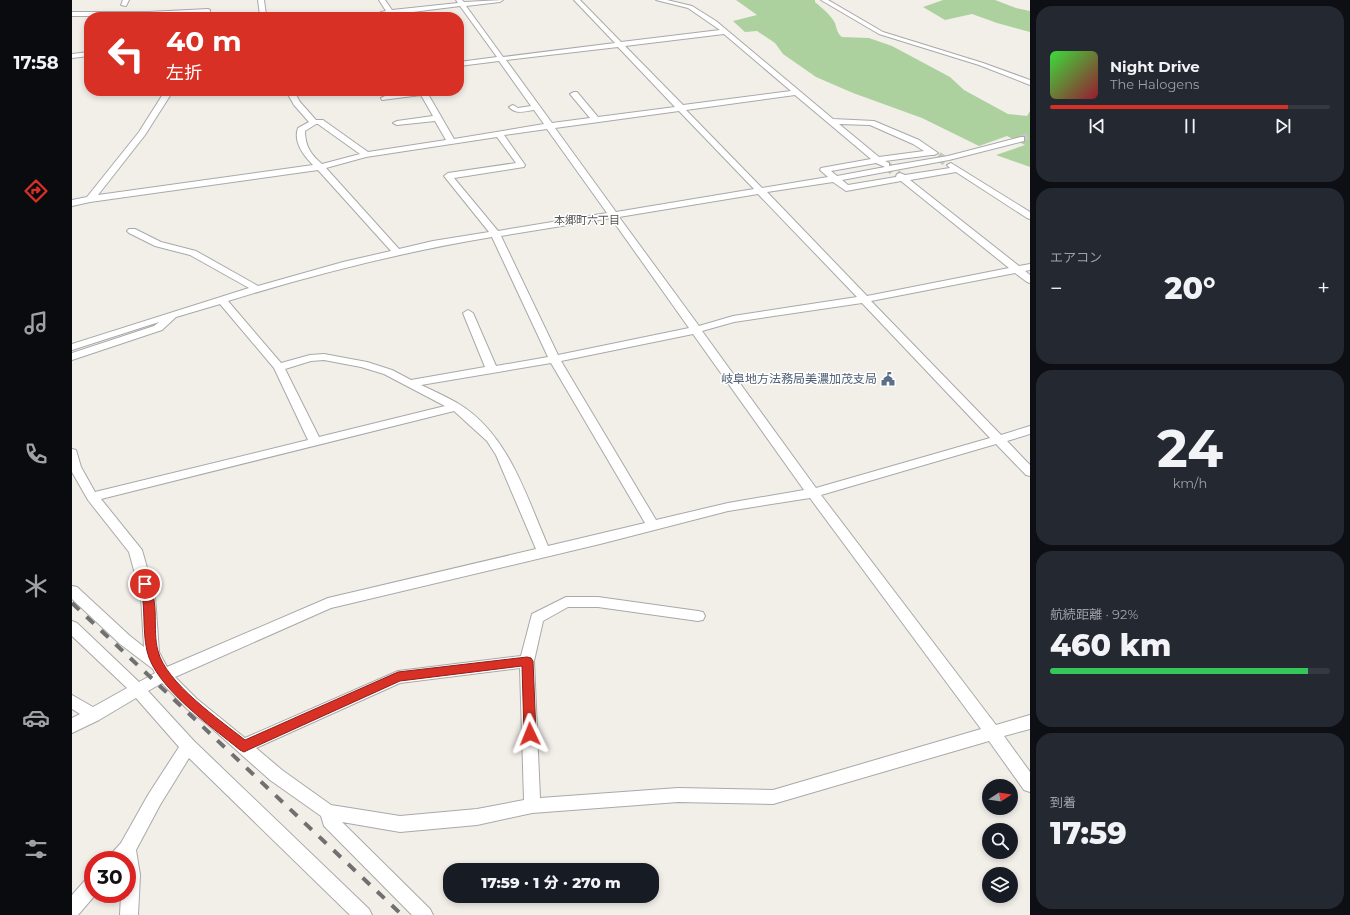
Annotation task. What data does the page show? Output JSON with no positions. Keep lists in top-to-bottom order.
{
  "districts": ["本郷町六丁目"],
  "places": {
    "public building": ["岐阜地方法務局美濃加茂支局"]
  },
  "north": "right",
  "page": {
    "tabs": "17:58",
    "turn": ["40 m", "左折"],
    "song": ["Night Drive", "The Halogens"],
    "tile": [
      "エアコン",
      ["24", "km/h"],
      ["航続距離 · 92%", "460 km"],
      ["到着", "17:59"]
    ],
    "heat": ["−", "20°", "+"],
    "limit": "30",
    "trip": "17:59 · 1 分 · 270 m"
  }
}
